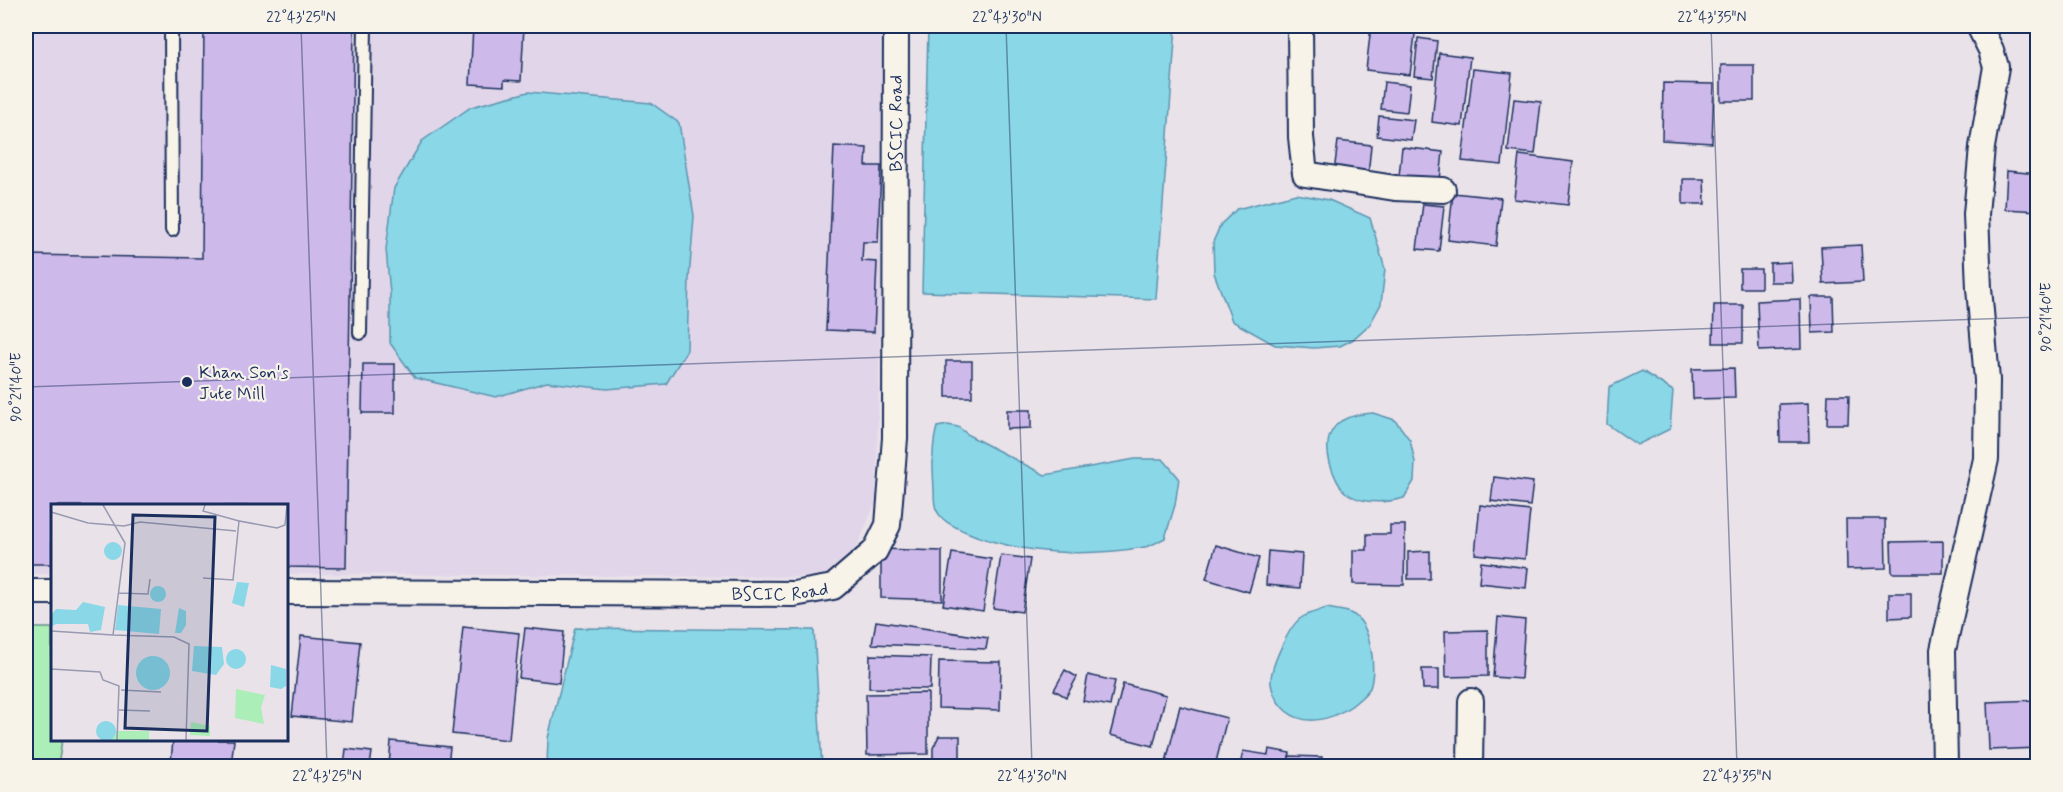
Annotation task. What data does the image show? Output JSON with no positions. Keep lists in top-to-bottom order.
{
  "streets": {
    "street": ["BSCIC Road"]
  },
  "places": ["Khan Son's Jute Mill"],
  "coordinates": [
    "22°43'25\"N",
    "22°43'30\"N",
    "22°43'35\"N",
    "90°21'40\"E"
  ]
}
